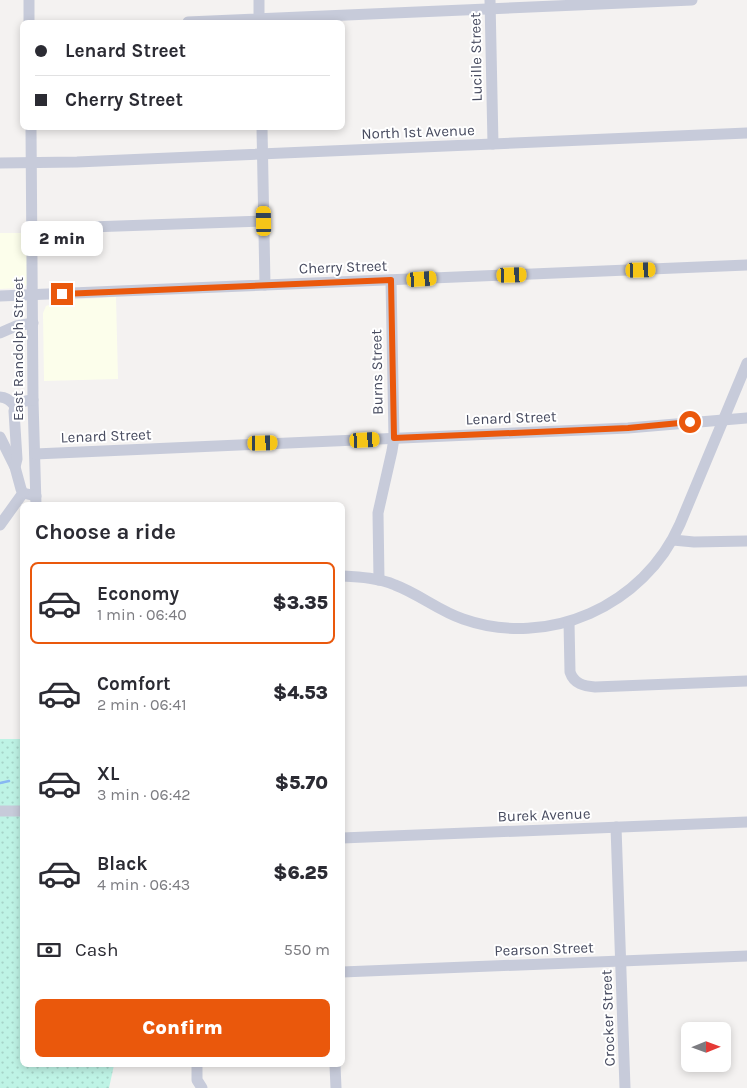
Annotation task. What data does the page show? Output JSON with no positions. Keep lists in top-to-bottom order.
{
  "streets": {
    "street": [
      "Lucille Street",
      "North 1st Avenue",
      "Cherry Street",
      "East Randolph Street",
      "Burns Street",
      "Lenard Street",
      "Burek Avenue",
      "Pearson Street",
      "Crocker Street"
    ]
  },
  "crossings": [
    ["Lucille Street", "North 1st Avenue"],
    ["North 1st Avenue", "East Randolph Street"],
    ["Cherry Street", "East Randolph Street"],
    ["Cherry Street", "Burns Street"],
    ["East Randolph Street", "Lenard Street"],
    ["Burns Street", "Lenard Street"],
    ["Burek Avenue", "Crocker Street"],
    ["Pearson Street", "Crocker Street"]
  ],
  "north": "right",
  "page": {
    "banner": ["Lenard Street", "Cherry Street"],
    "bubble": "2 min",
    "heading": "Choose a ride",
    "list": [
      {
        "name": "Economy",
        "note": "1 min · 06:40",
        "value": "$3.35"
      },
      {
        "name": "Comfort",
        "note": "2 min · 06:41",
        "value": "$4.53"
      },
      {
        "name": "XL",
        "note": "3 min · 06:42",
        "value": "$5.70"
      },
      {
        "name": "Black",
        "note": "4 min · 06:43",
        "value": "$6.25"
      }
    ],
    "pay": ["Cash", "550 m"],
    "buttons": "Confirm"
  }
}
